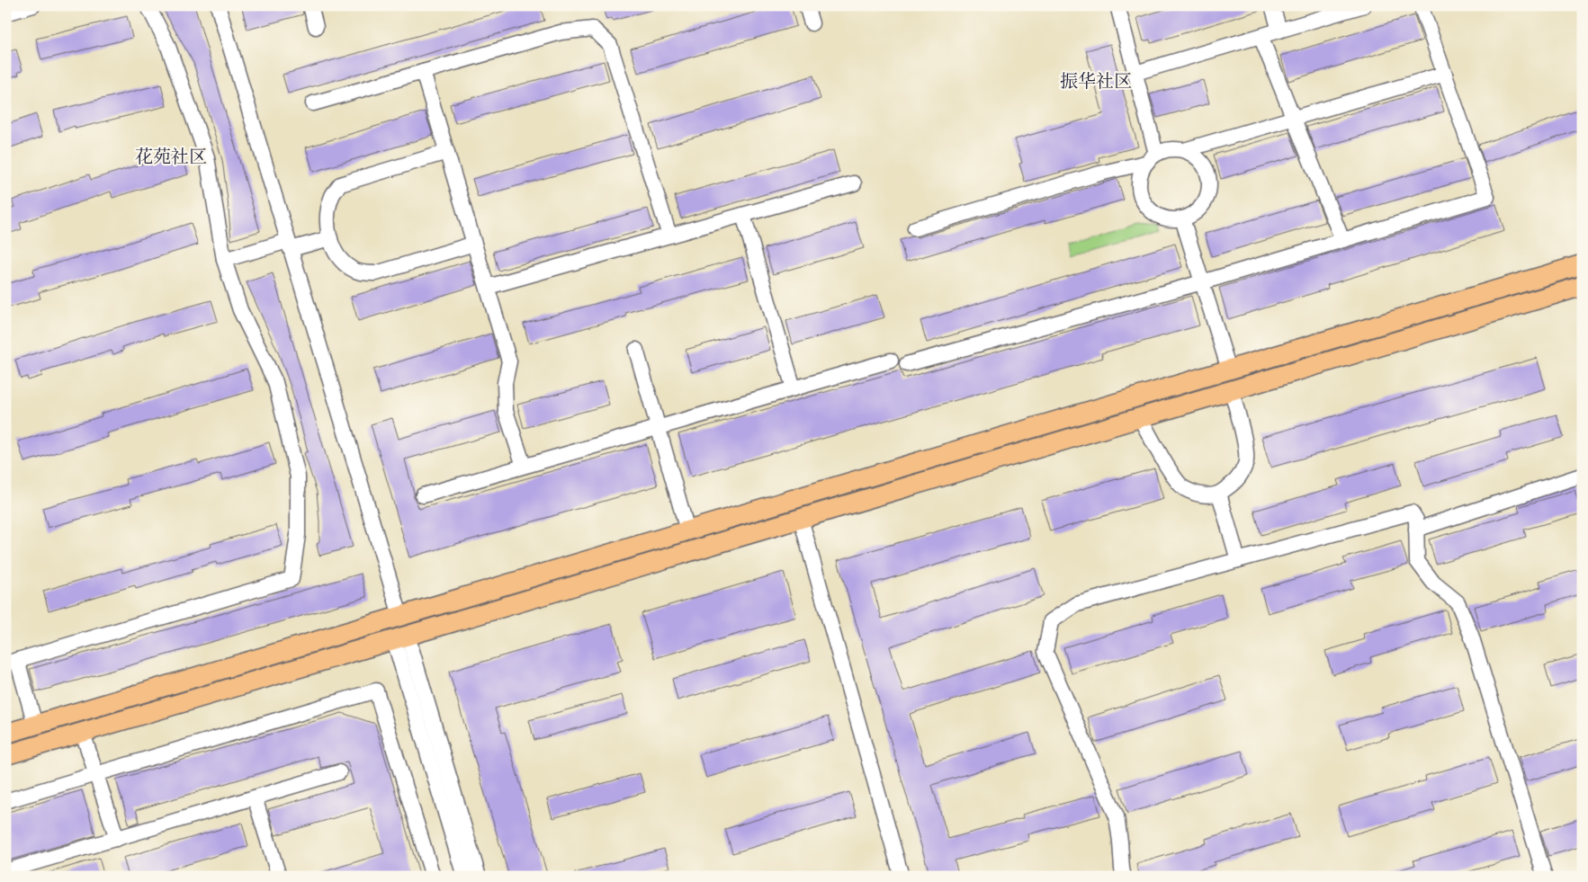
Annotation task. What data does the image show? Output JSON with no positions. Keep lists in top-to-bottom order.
{
  "districts": ["振华社区", "花苑社区"]
}
